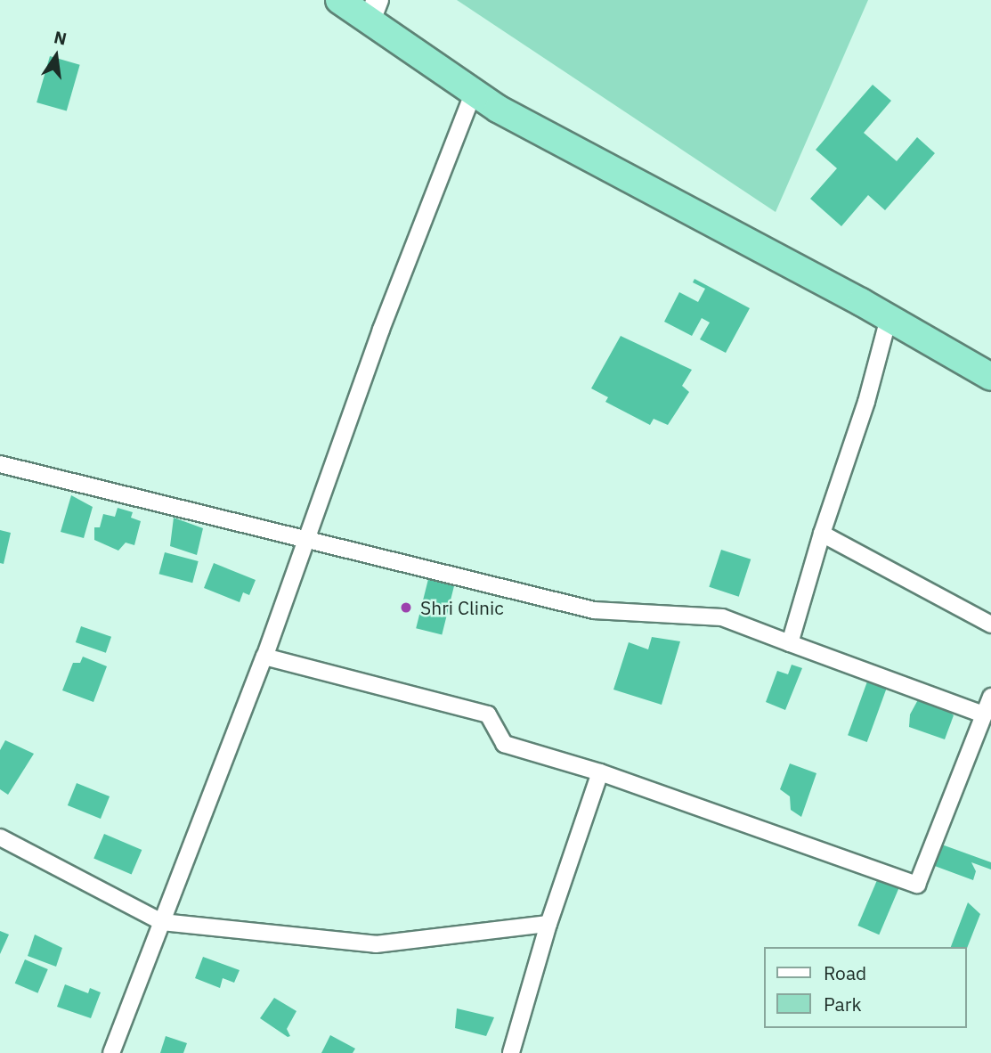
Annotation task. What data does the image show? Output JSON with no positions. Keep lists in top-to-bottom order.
{
  "places": ["Shri Clinic"],
  "legend": ["Road", "Park"],
  "north": "top"
}
